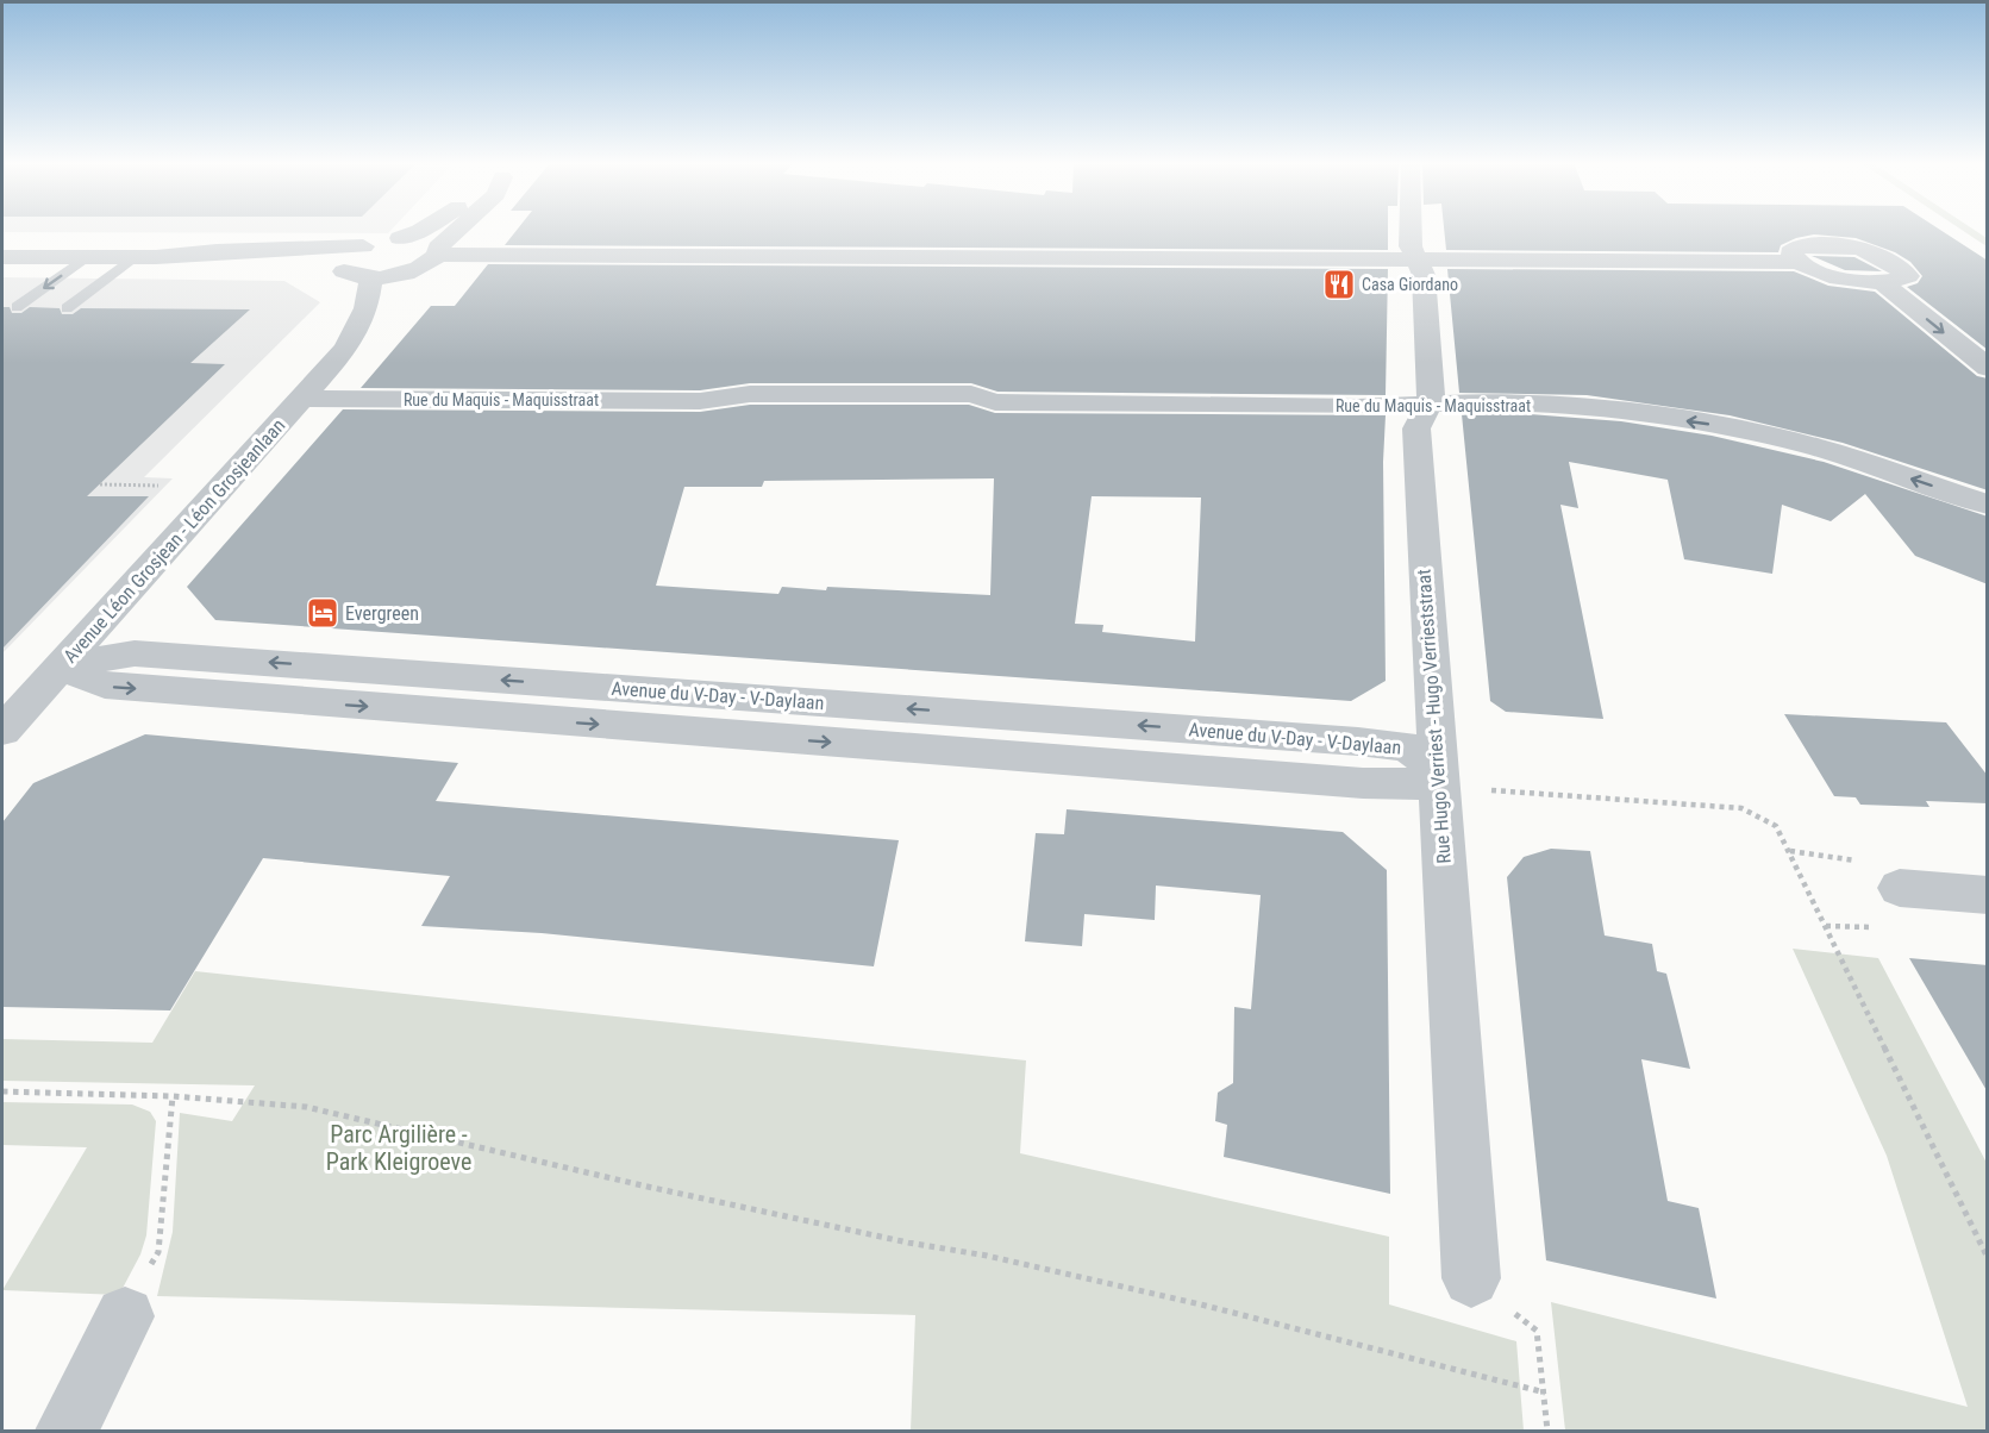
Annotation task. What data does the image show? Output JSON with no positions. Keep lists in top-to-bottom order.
{
  "streets": {
    "street": [
      "Rue du Maquis - Maquisstraat",
      "Avenue Léon Grosjean - Léon Grosjeanlaan",
      "Avenue du V-Day - V-Daylaan",
      "Rue Hugo Verriest - Hugo Verrieststraat"
    ]
  },
  "crossings": [
    ["Rue du Maquis - Maquisstraat", "Avenue Léon Grosjean - Léon Grosjeanlaan"],
    ["Rue du Maquis - Maquisstraat", "Rue Hugo Verriest - Hugo Verrieststraat"],
    ["Avenue Léon Grosjean - Léon Grosjeanlaan", "Avenue du V-Day - V-Daylaan"],
    ["Avenue du V-Day - V-Daylaan", "Rue Hugo Verriest - Hugo Verrieststraat"]
  ],
  "parks": ["Parc Argilière - Park Kleigroeve"],
  "places": {
    "restaurant": ["Casa Giordano"],
    "hotel": ["Evergreen"]
  }
}
